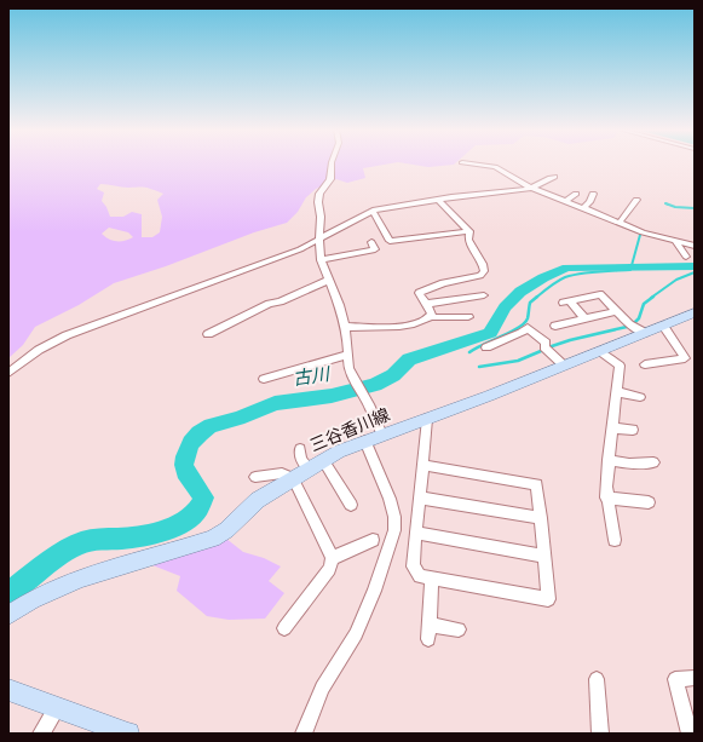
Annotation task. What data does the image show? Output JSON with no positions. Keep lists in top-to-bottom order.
{
  "streets": {
    "main road": ["三谷香川線"]
  },
  "water": ["古川"]
}
